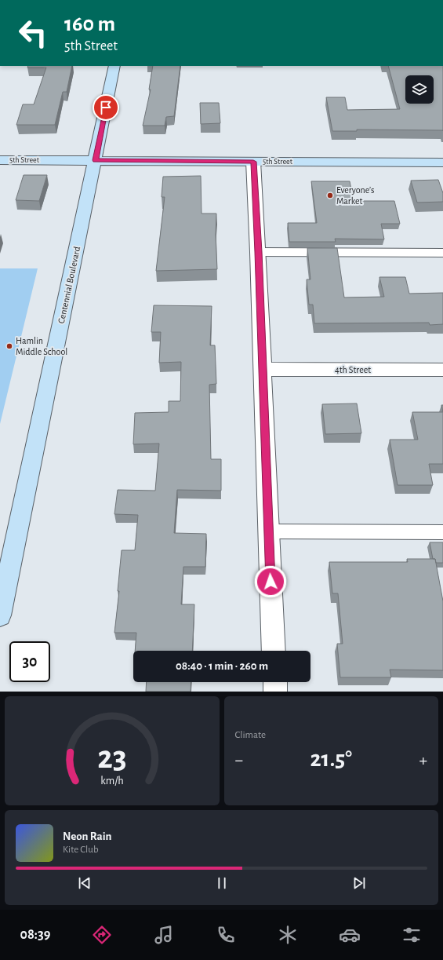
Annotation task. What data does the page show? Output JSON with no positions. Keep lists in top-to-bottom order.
{
  "streets": {
    "main road": ["5th Street", "Centennial Boulevard"],
    "street": ["4th Street"]
  },
  "crossings": [
    ["5th Street", "Centennial Boulevard"]
  ],
  "places": ["Everyone’s Market", "Hamlin Middle School"],
  "page": {
    "turn": ["160 m", "5th Street"],
    "limit": "30",
    "trip": "08:40 · 1 min · 260 m",
    "tile": "Climate",
    "heat": ["−", "21.5°", "+"],
    "song": ["Neon Rain", "Kite Club"],
    "tabs": "08:39",
    "gauge": ["23", "km/h"]
  }
}
